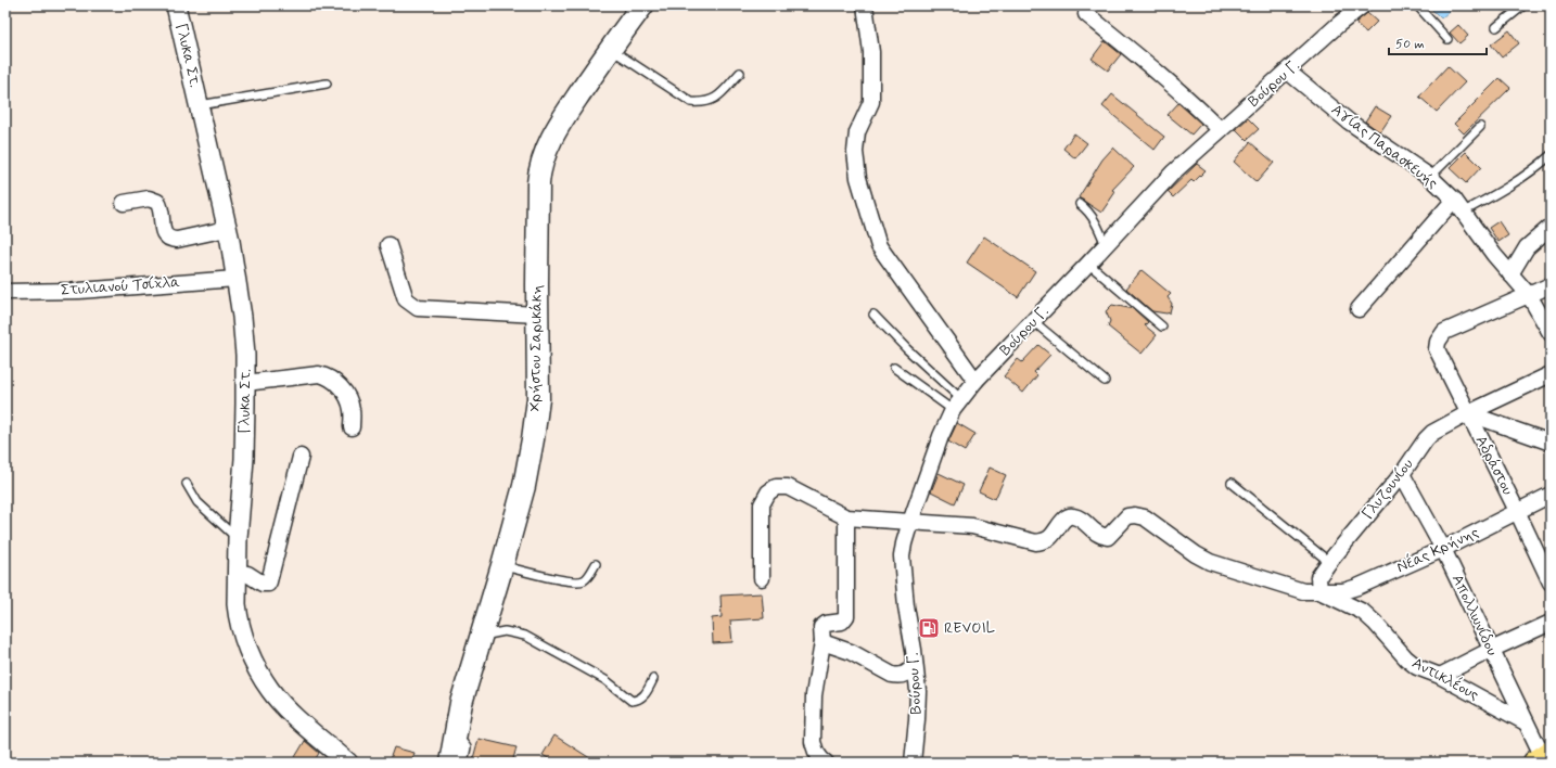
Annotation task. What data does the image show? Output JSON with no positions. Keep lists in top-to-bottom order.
{
  "streets": {
    "main road": ["Χρήστου Σαρικάκη"],
    "street": [
      "Γλυκα Στ.",
      "Βούρου Γ.",
      "Αγίας Παρασκευής",
      "Στυλιανού Τσίχλα",
      "Αδράστου",
      "Γλυζουνίου",
      "Νέας Κρήνης",
      "Απολλωνίδου",
      "Αντικλέους"
    ]
  },
  "crossings": [
    ["Γλυκα Στ.", "Στυλιανού Τσίχλα"],
    ["Βούρου Γ.", "Αγίας Παρασκευής"],
    ["Βούρου Γ.", "Νέας Κρήνης"],
    ["Αγίας Παρασκευής", "Αδράστου"],
    ["Αδράστου", "Γλυζουνίου"],
    ["Αδράστου", "Νέας Κρήνης"],
    ["Γλυζουνίου", "Νέας Κρήνης"],
    ["Γλυζουνίου", "Απολλωνίδου"],
    ["Γλυζουνίου", "Αντικλέους"],
    ["Νέας Κρήνης", "Απολλωνίδου"],
    ["Νέας Κρήνης", "Αντικλέους"],
    ["Απολλωνίδου", "Αντικλέους"]
  ],
  "places": {
    "fuel station": ["REVOIL"]
  },
  "scale_bar": "50 m"
}
